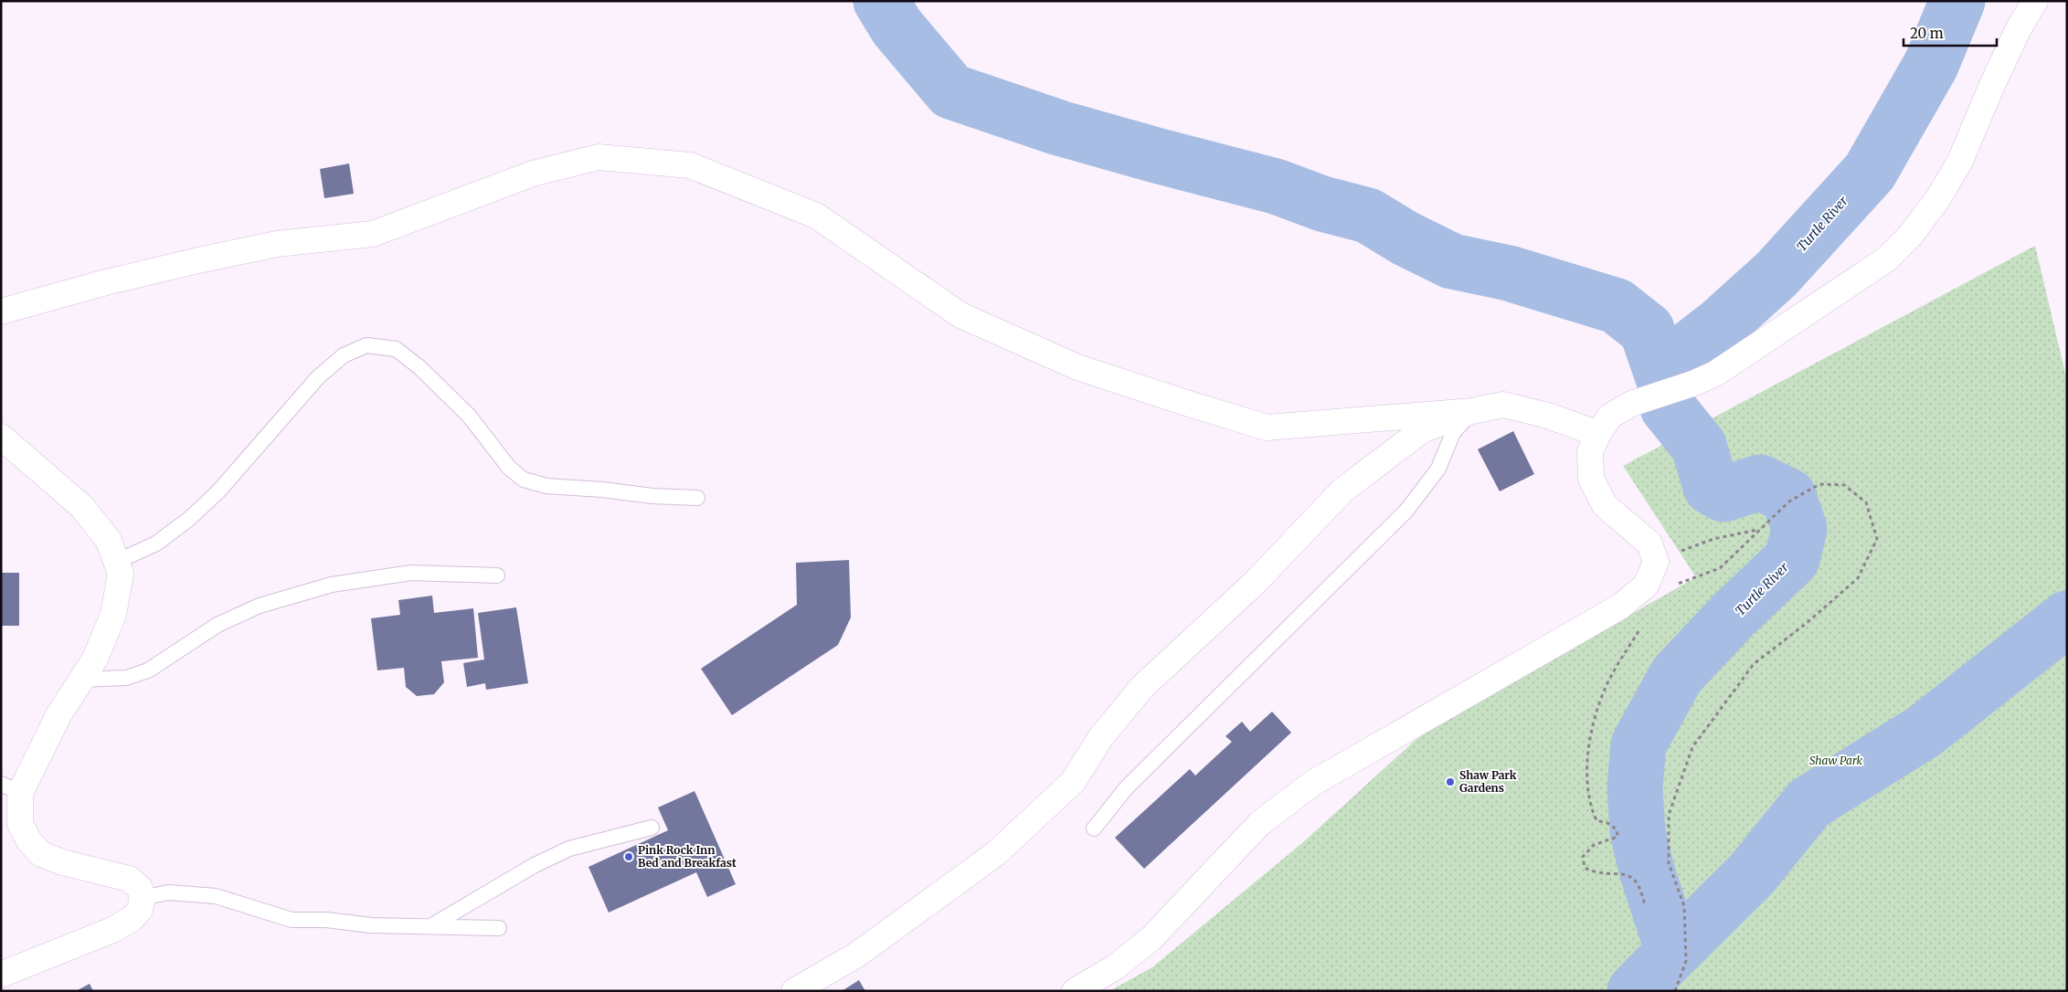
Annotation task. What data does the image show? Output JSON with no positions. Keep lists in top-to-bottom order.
{
  "water": ["Turtle River"],
  "parks": ["Shaw Park"],
  "places": ["Shaw Park Gardens", "Pink Rock Inn Bed and Breakfast"],
  "scale_bar": "20 m"
}
